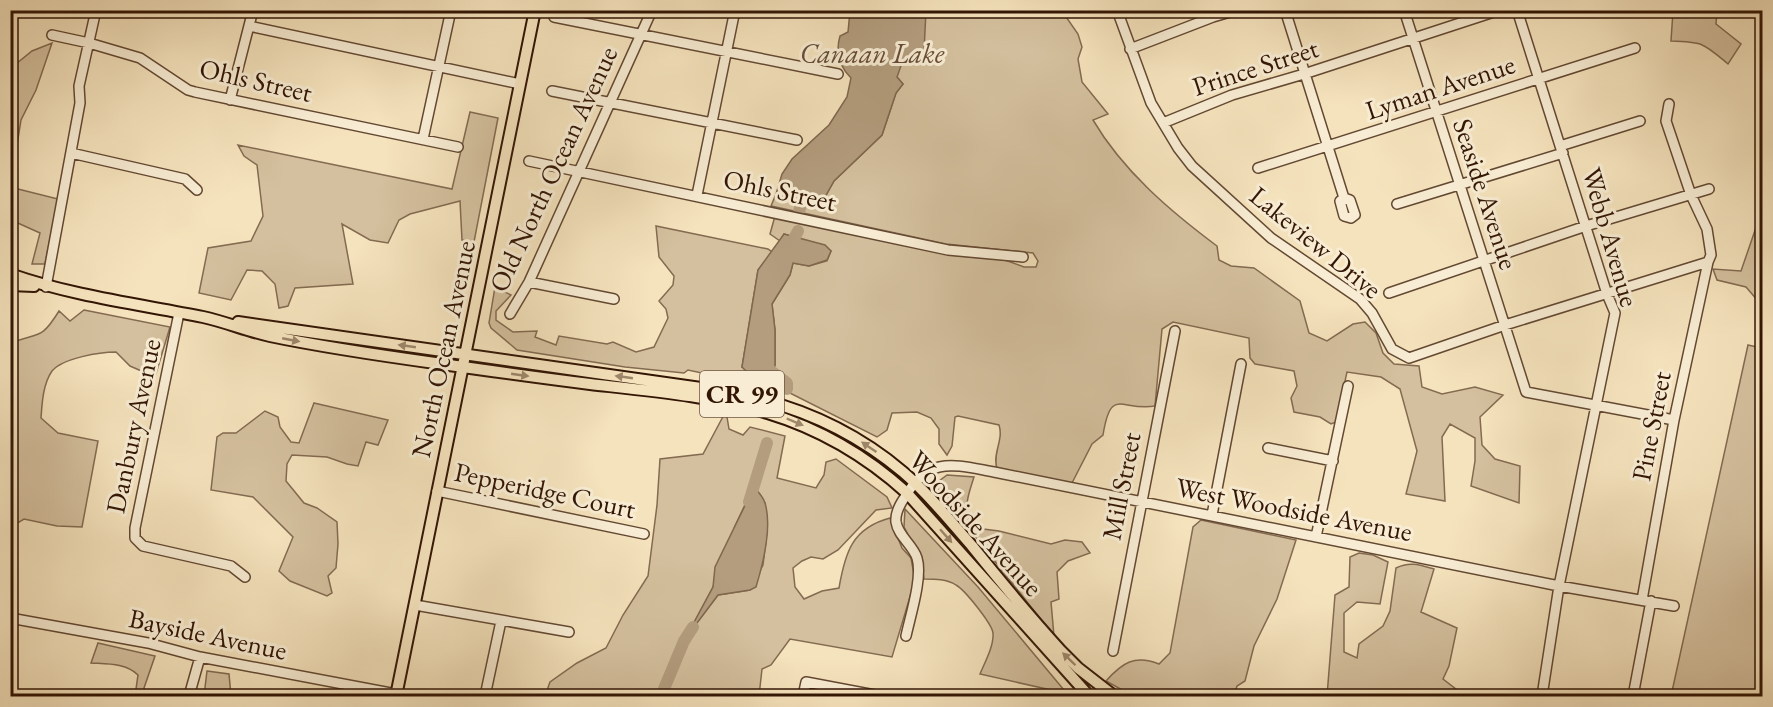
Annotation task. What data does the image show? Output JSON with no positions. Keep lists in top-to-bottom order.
{
  "streets": {
    "main road": ["North Ocean Avenue", "CR 99", "Woodside Avenue"],
    "street": [
      "Prince Street",
      "Ohls Street",
      "Lyman Avenue",
      "Old North Ocean Avenue",
      "Seaside Avenue",
      "Webb Avenue",
      "Lakeview Drive",
      "Danbury Avenue",
      "Pine Street",
      "Mill Street",
      "Pepperidge Court",
      "West Woodside Avenue",
      "Bayside Avenue"
    ]
  },
  "crossings": [
    ["Prince Street", "Seaside Avenue"],
    ["Prince Street", "Lakeview Drive"],
    ["Ohls Street", "Old North Ocean Avenue"],
    ["Lyman Avenue", "Seaside Avenue"],
    ["Lyman Avenue", "Webb Avenue"],
    ["Seaside Avenue", "Webb Avenue"],
    ["Seaside Avenue", "Lakeview Drive"],
    ["Webb Avenue", "West Woodside Avenue"],
    ["North Ocean Avenue", "CR 99"],
    ["North Ocean Avenue", "Pepperidge Court"],
    ["North Ocean Avenue", "Woodside Avenue"],
    ["North Ocean Avenue", "Bayside Avenue"],
    ["CR 99", "Danbury Avenue"],
    ["CR 99", "Woodside Avenue"],
    ["Pine Street", "West Woodside Avenue"],
    ["Mill Street", "West Woodside Avenue"],
    ["West Woodside Avenue", "Woodside Avenue"]
  ],
  "water": ["Canaan Lake"]
}
